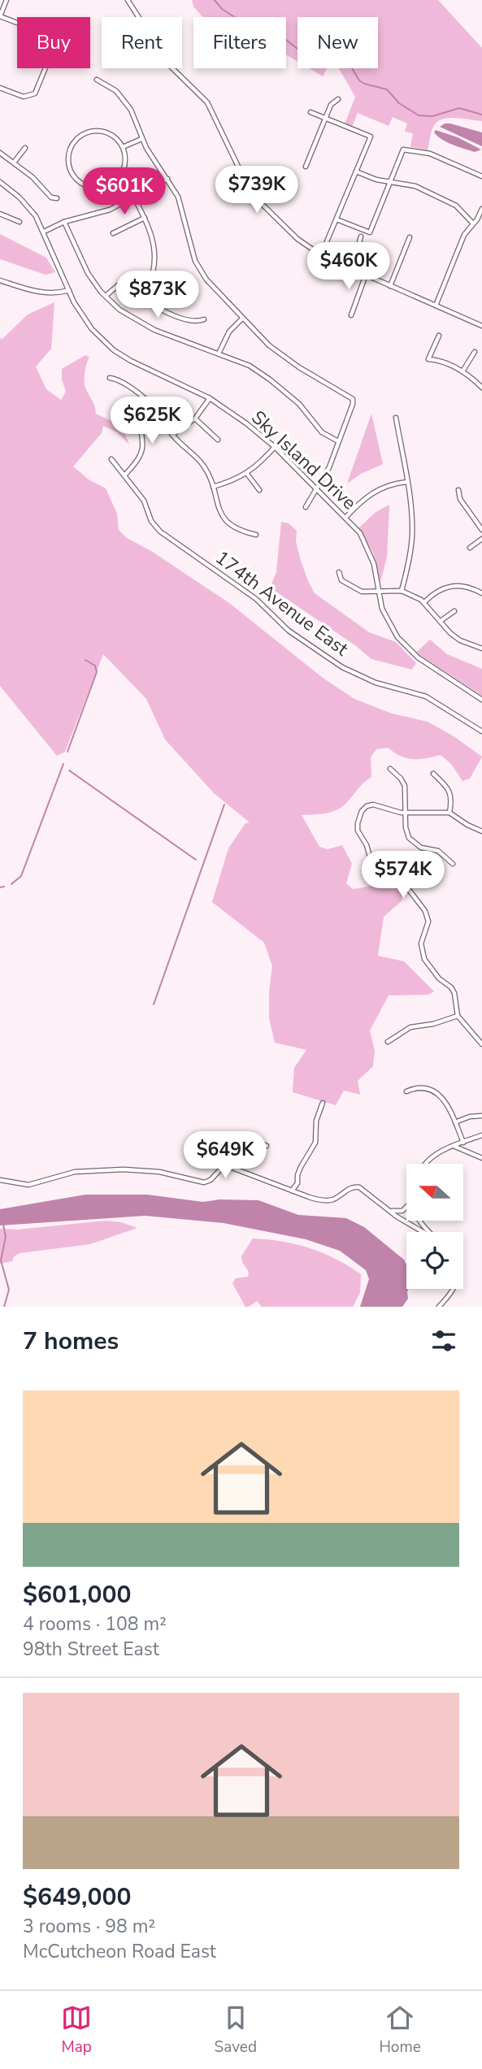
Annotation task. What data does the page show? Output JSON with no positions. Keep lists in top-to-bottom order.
{
  "streets": {
    "street": ["Sky Island Drive", "174th Avenue East"]
  },
  "north": "left",
  "page": {
    "chip": [
      "Buy",
      "Rent",
      "Filters",
      "New"
    ],
    "price": [
      "$739K",
      "$601K",
      "$460K",
      "$873K",
      "$625K",
      "$574K",
      "$649K"
    ],
    "heading": "7 homes",
    "list": [
      {
        "name": "$601,000",
        "note": "4 rooms · 108 m² · 98th Street East"
      },
      {
        "name": "$649,000",
        "note": "3 rooms · 98 m² · McCutcheon Road East"
      }
    ],
    "tabs": ["Map", "Saved", "Home"]
  }
}
